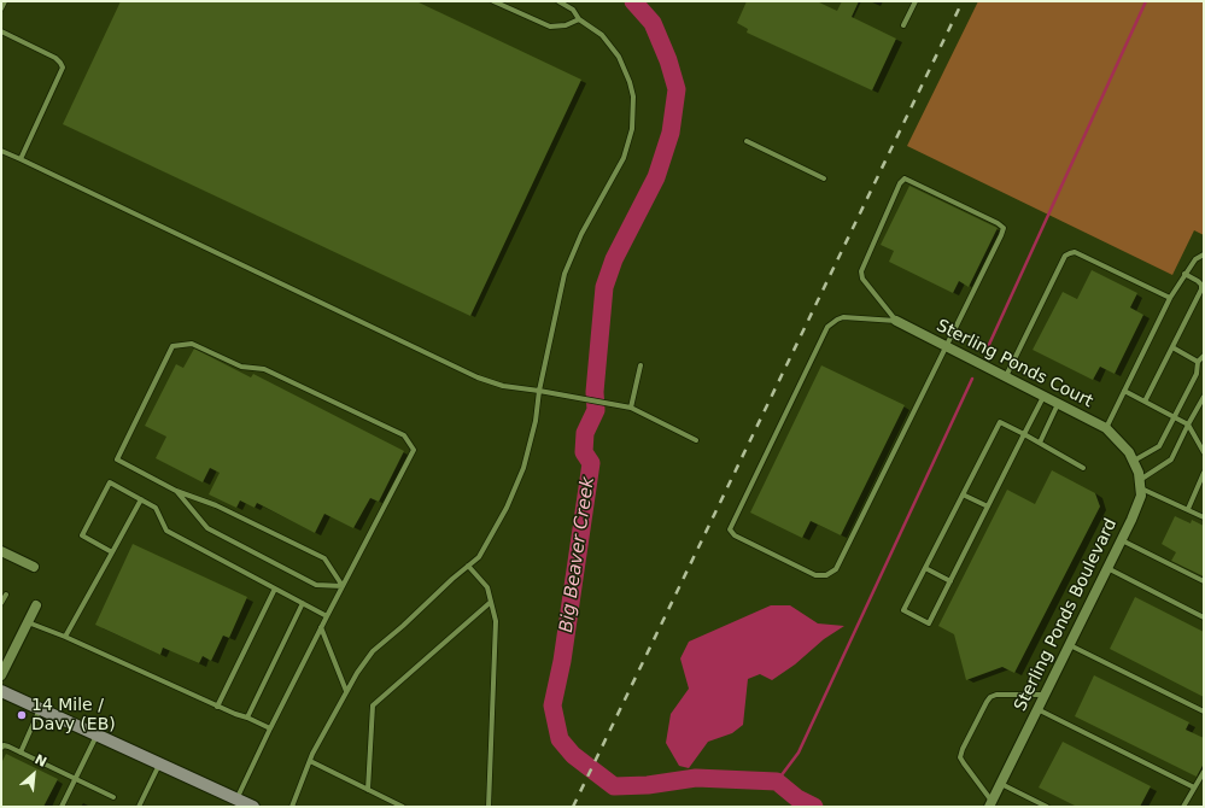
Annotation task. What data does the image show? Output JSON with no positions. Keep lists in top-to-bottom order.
{
  "streets": {
    "street": ["Sterling Ponds Court", "Sterling Ponds Boulevard"]
  },
  "crossings": [
    ["Sterling Ponds Court", "Sterling Ponds Boulevard"]
  ],
  "water": ["Big Beaver Creek"],
  "places": ["14 Mile / Davy (EB)"],
  "north": "top right"
}
